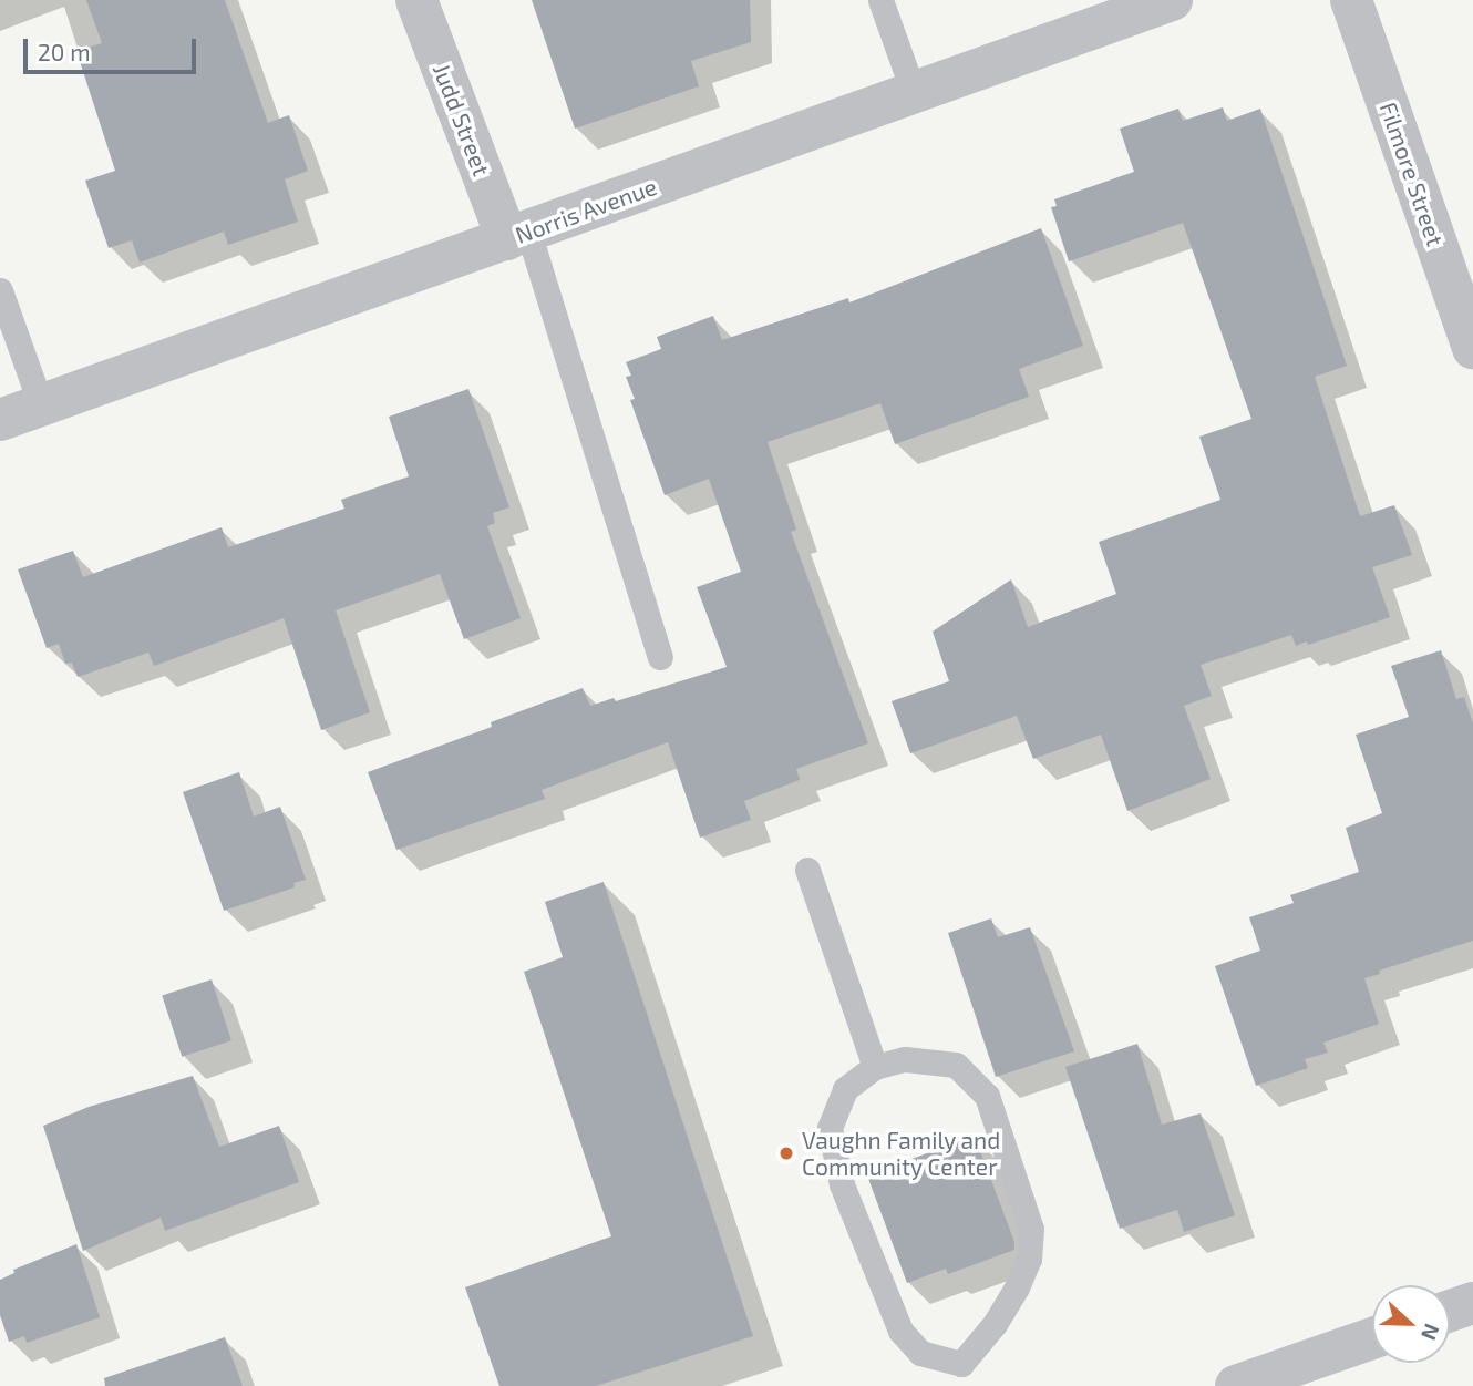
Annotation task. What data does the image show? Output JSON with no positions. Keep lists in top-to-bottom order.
{
  "streets": {
    "street": ["Judd Street", "Filmore Street", "Norris Avenue"]
  },
  "crossings": [
    ["Judd Street", "Norris Avenue"]
  ],
  "places": ["Vaughn Family and Community Center"],
  "scale_bar": "20 m",
  "north": "right"
}
